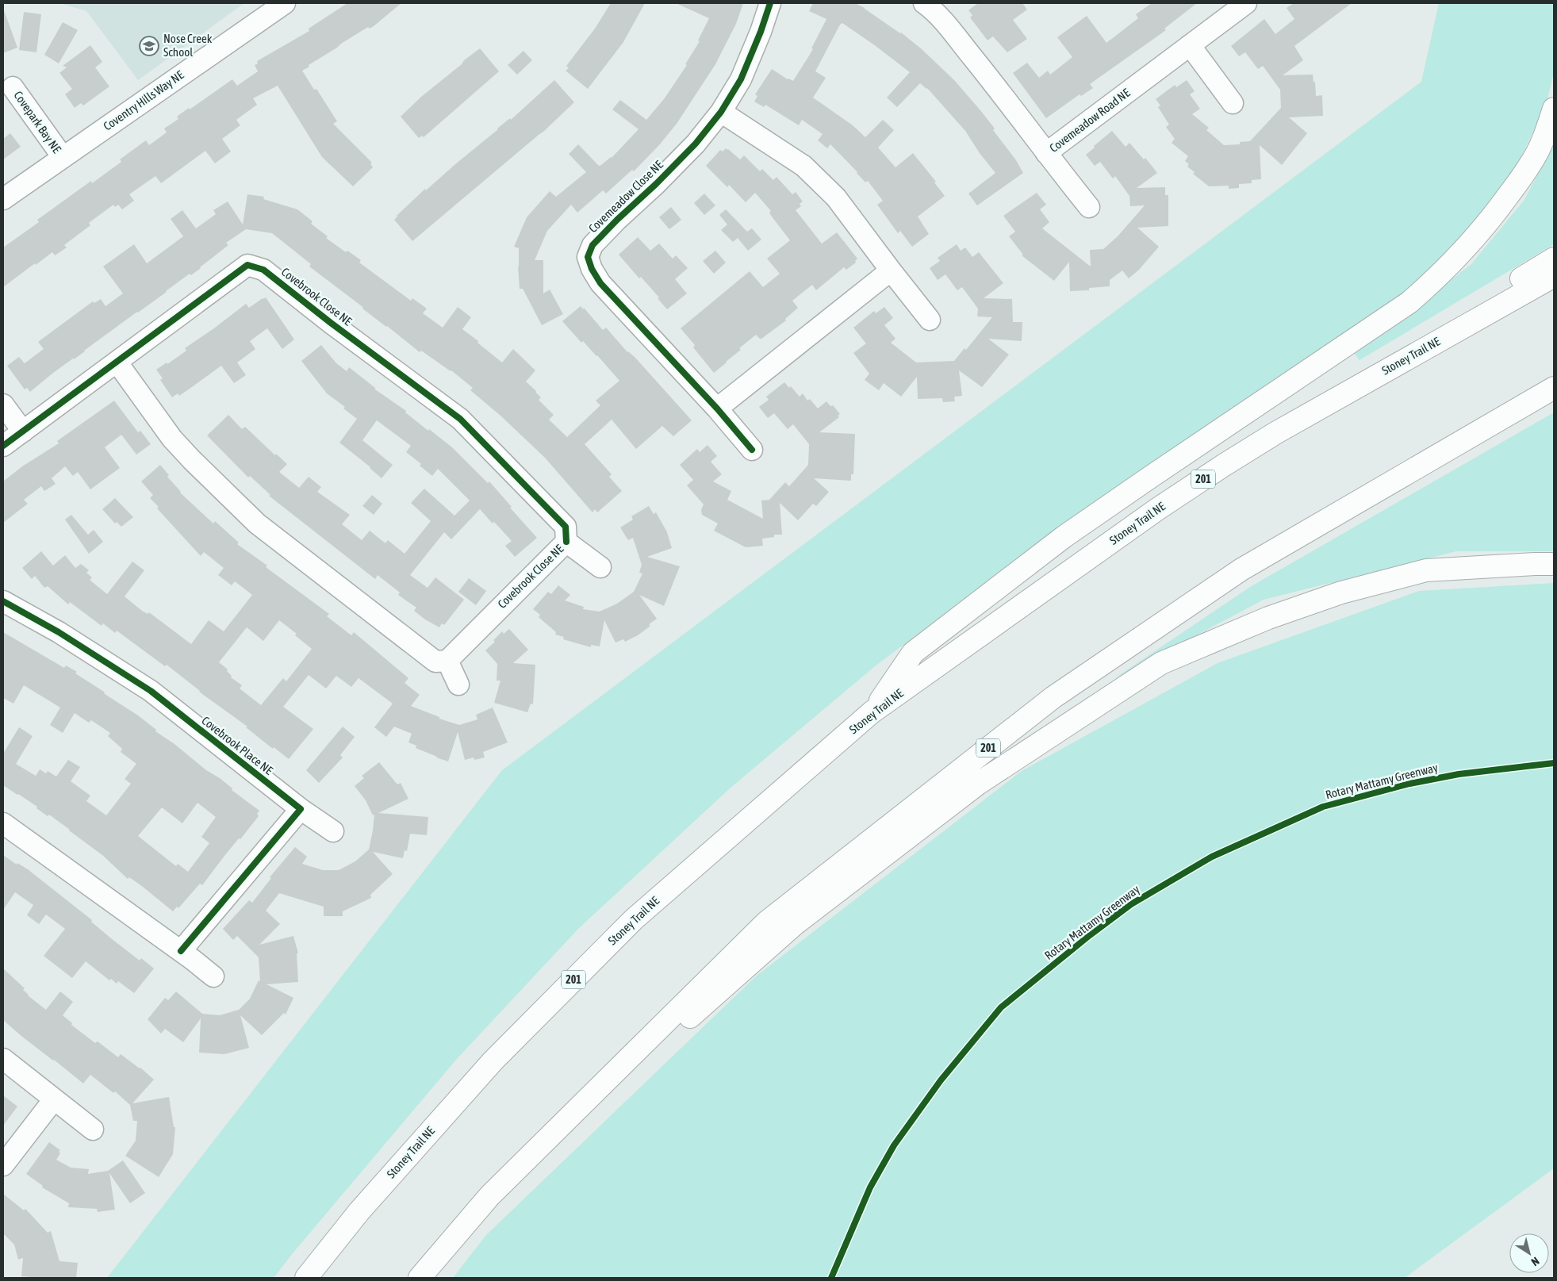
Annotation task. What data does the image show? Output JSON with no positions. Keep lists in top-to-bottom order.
{
  "streets": {
    "highway": ["Stoney Trail NE", "201"],
    "street": [
      "Coventry Hills Way NE",
      "Covemeadow Road NE",
      "Covepark Bay NE",
      "Covemeadow Close NE",
      "Covebrook Close NE",
      "Covebrook Place NE"
    ],
    "cycle path": ["Rotary Mattamy Greenway"]
  },
  "crossings": [
    ["Coventry Hills Way NE", "Covepark Bay NE"]
  ],
  "places": {
    "school or university": ["Nose Creek School"]
  },
  "north": "bottom right"
}
